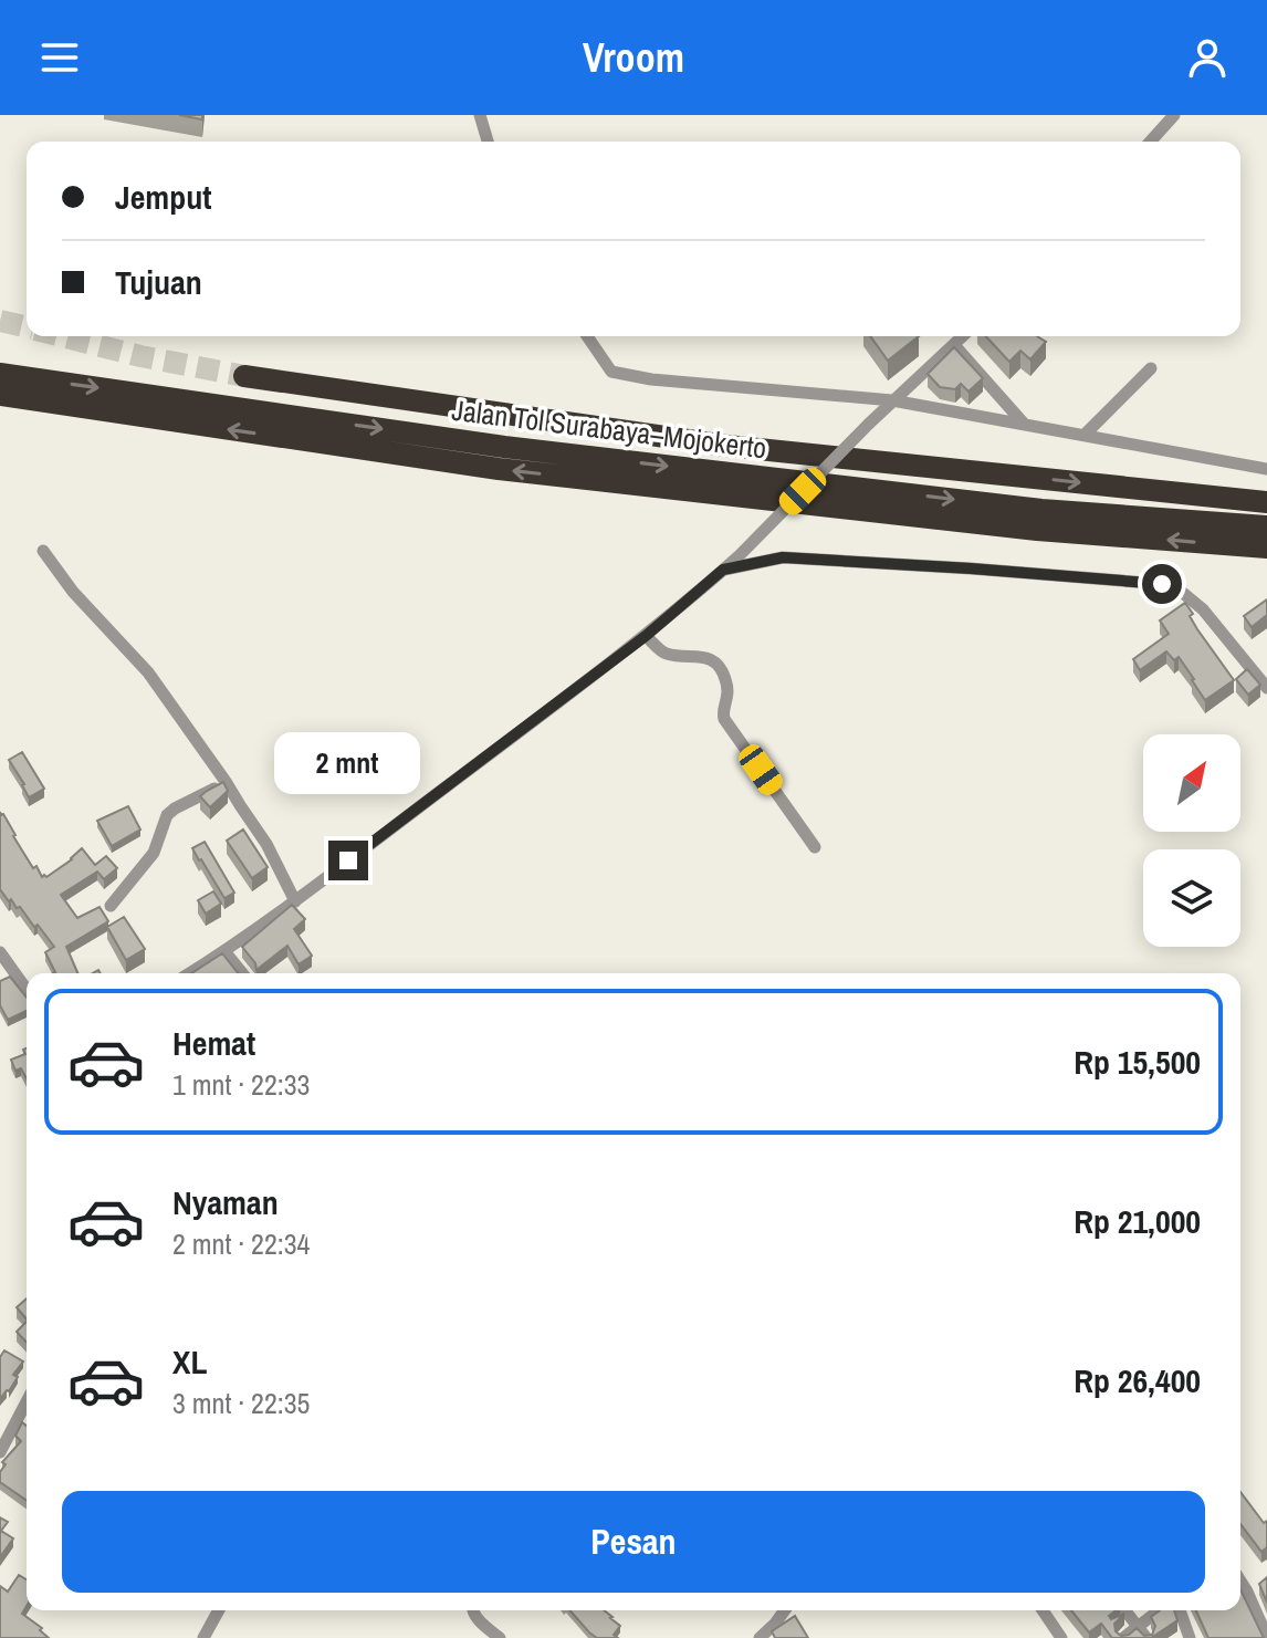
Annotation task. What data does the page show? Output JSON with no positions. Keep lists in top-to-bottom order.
{
  "streets": {
    "highway": ["Jalan Tol Surabaya–Mojokerto"]
  },
  "north": "top right",
  "page": {
    "header": "Vroom",
    "banner": ["Jemput", "Tujuan"],
    "bubble": "2 mnt",
    "list": [
      {
        "name": "Hemat",
        "note": "1 mnt · 22:33",
        "value": "Rp 15,500"
      },
      {
        "name": "Nyaman",
        "note": "2 mnt · 22:34",
        "value": "Rp 21,000"
      },
      {
        "name": "XL",
        "note": "3 mnt · 22:35",
        "value": "Rp 26,400"
      }
    ],
    "buttons": "Pesan"
  }
}
